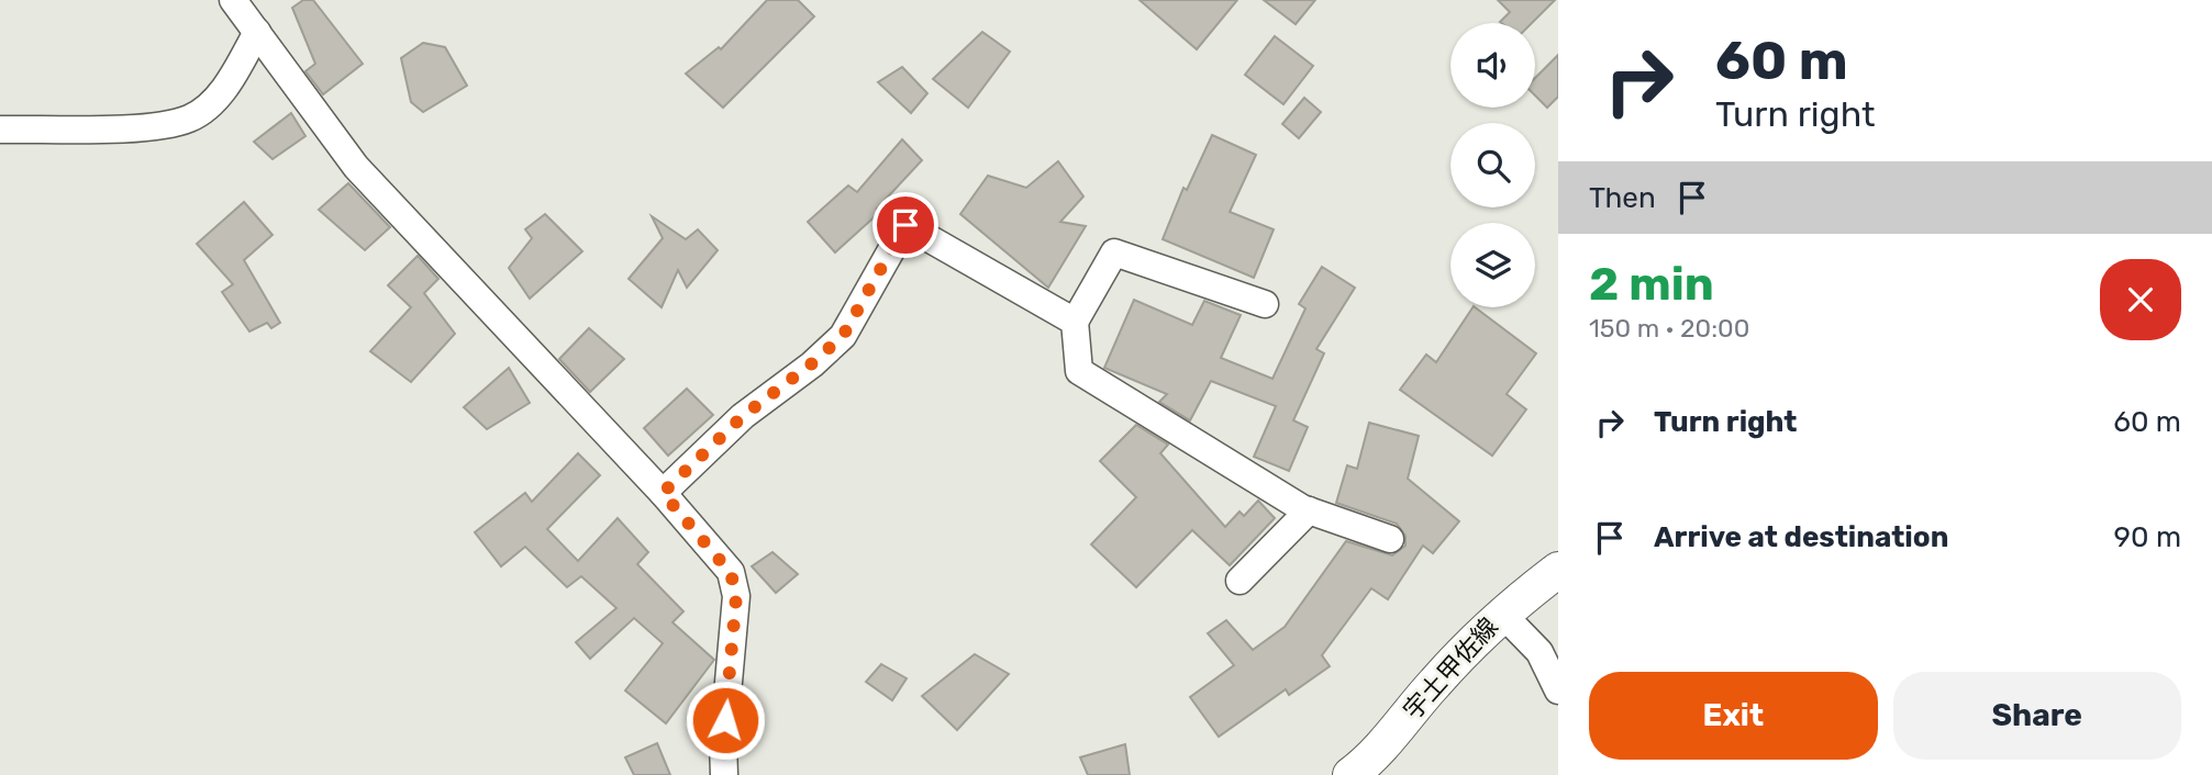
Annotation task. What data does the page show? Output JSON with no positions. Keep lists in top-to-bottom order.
{
  "streets": {
    "main road": ["宇土甲佐線"]
  },
  "page": {
    "turn": ["60 m", "Turn right"],
    "then": "Then",
    "heading": ["2 min", "150 m · 20:00"],
    "list": [
      {
        "name": "Turn right",
        "value": "60 m"
      },
      {
        "name": "Arrive at destination",
        "value": "90 m"
      }
    ],
    "buttons": ["Exit", "Share"]
  }
}
